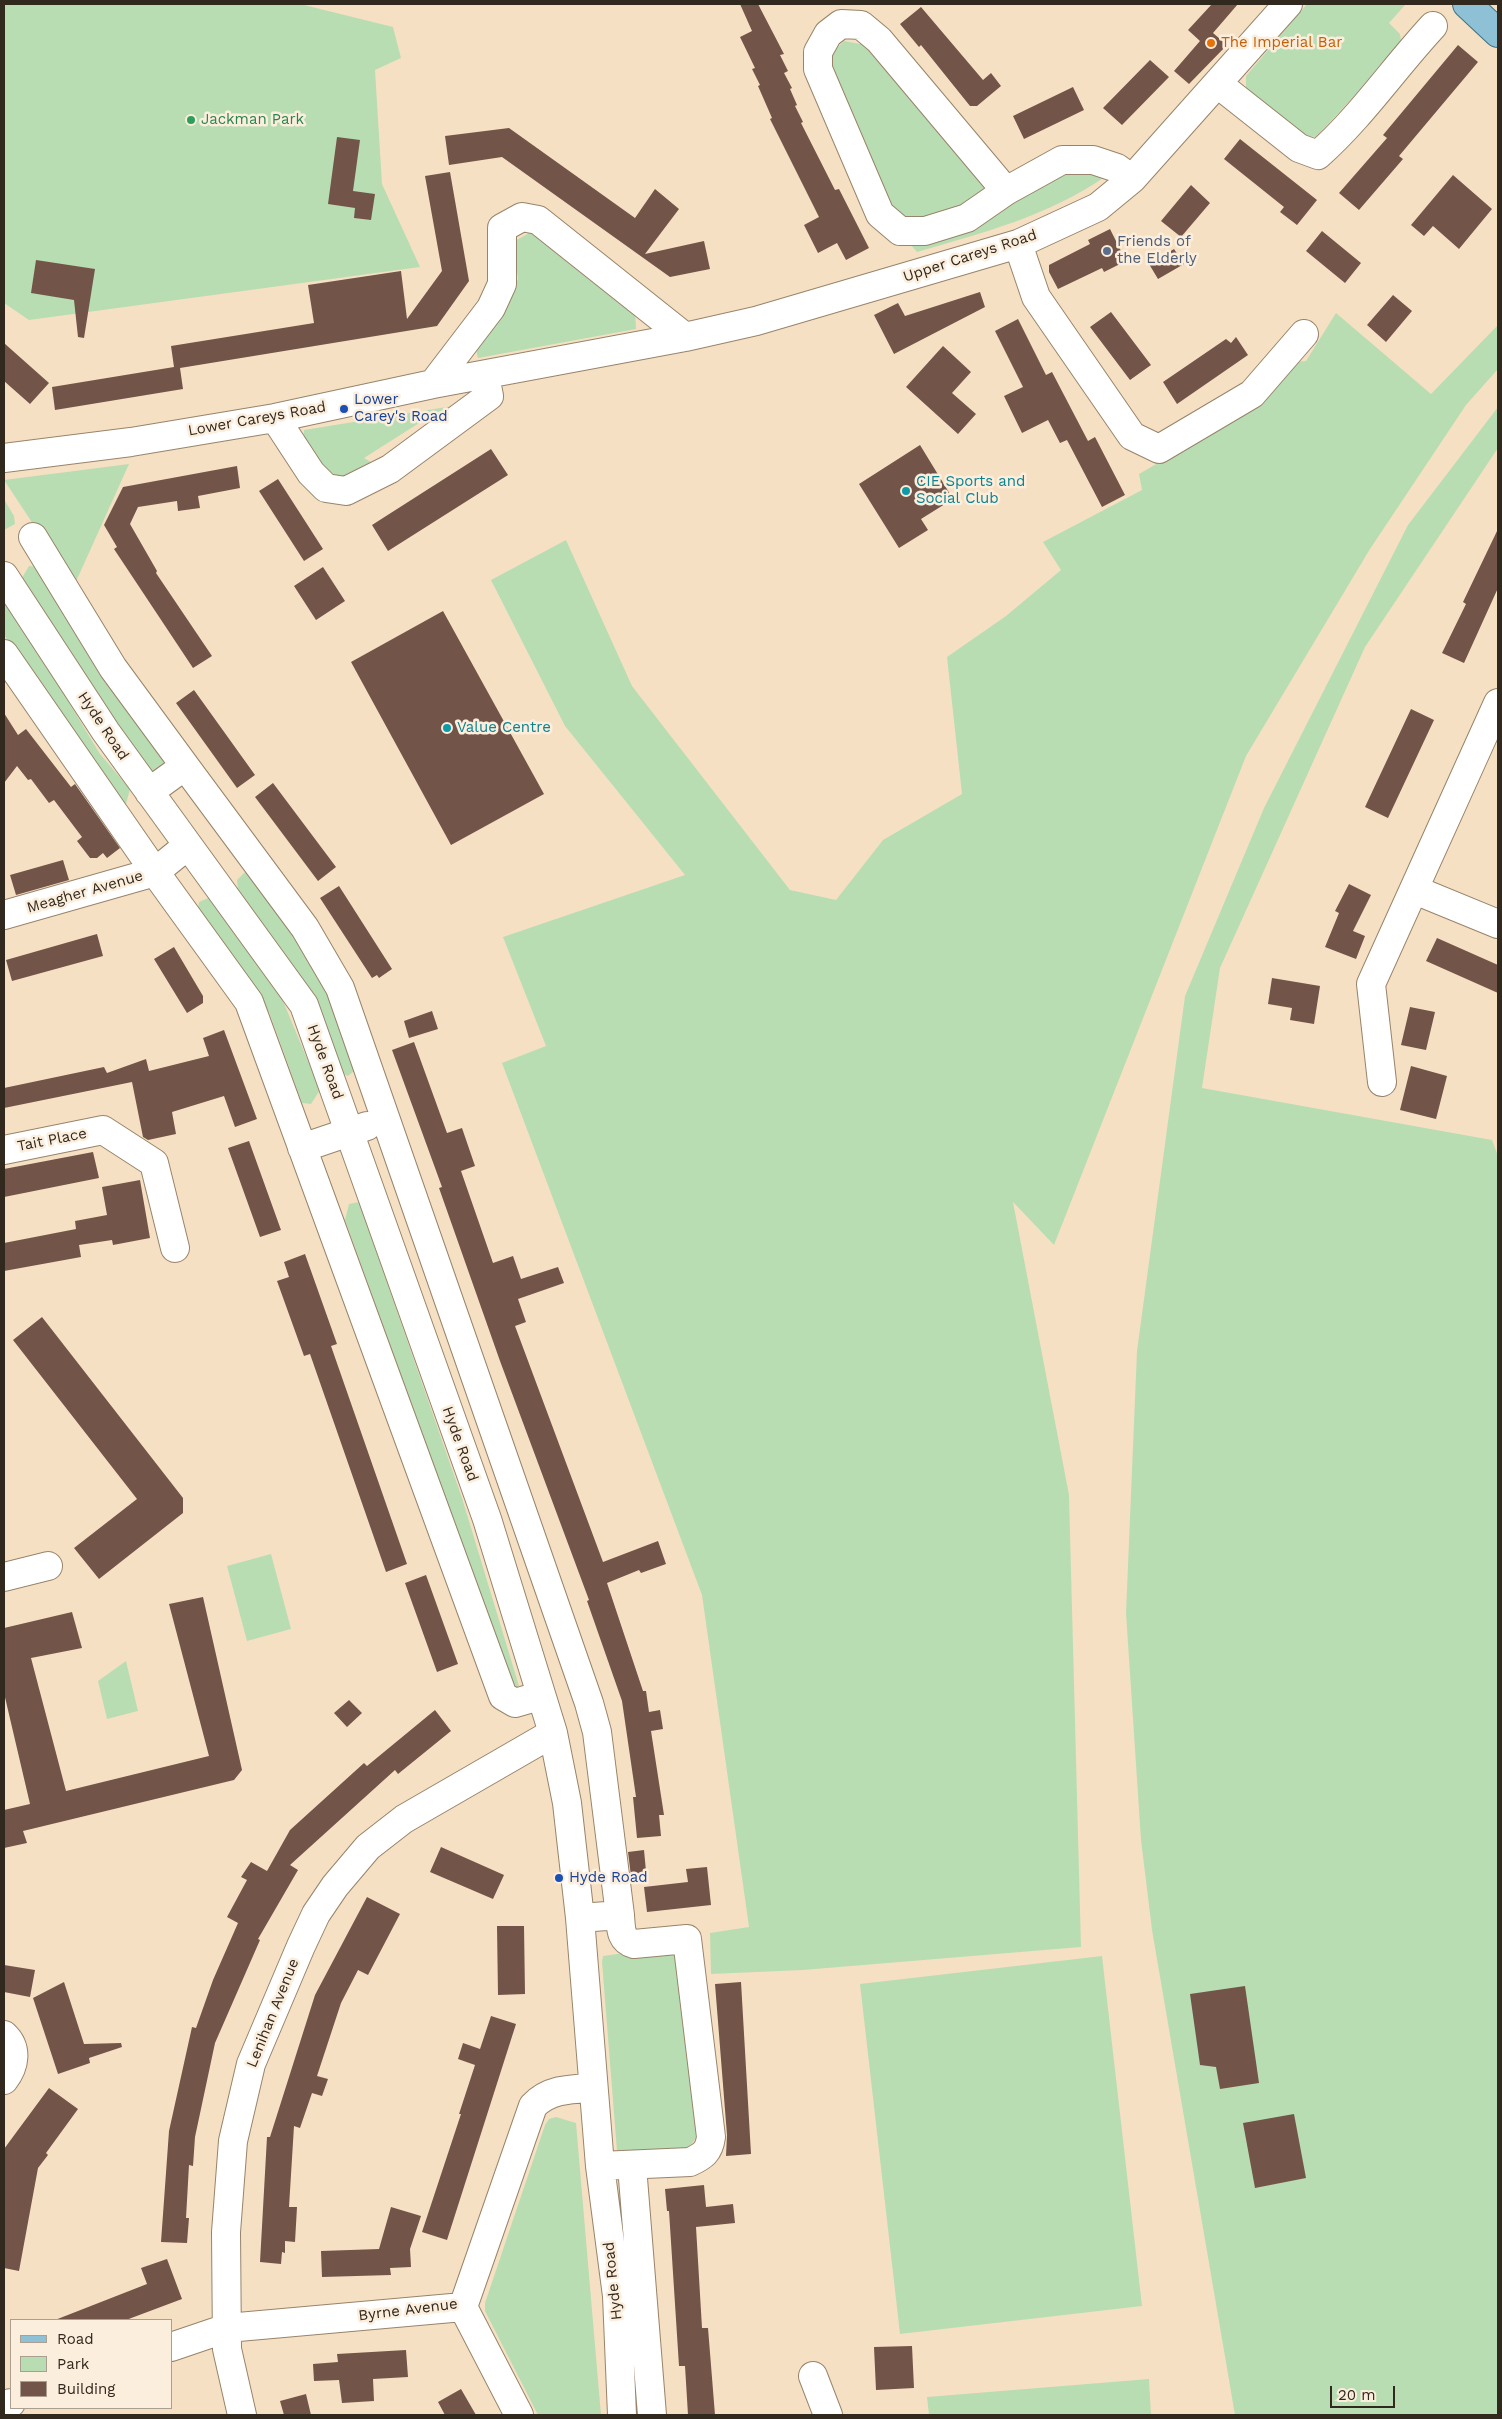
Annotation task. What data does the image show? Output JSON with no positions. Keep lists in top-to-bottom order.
{
  "streets": {
    "street": [
      "Upper Careys Road",
      "Lower Careys Road",
      "Hyde Road",
      "Meagher Avenue",
      "Tait Place",
      "Lenihan Avenue",
      "Byrne Avenue"
    ]
  },
  "crossings": [
    ["Upper Careys Road", "Lower Careys Road"],
    ["Hyde Road", "Meagher Avenue"],
    ["Hyde Road", "Lenihan Avenue"],
    ["Hyde Road", "Byrne Avenue"],
    ["Lenihan Avenue", "Byrne Avenue"]
  ],
  "places": [
    "The Imperial Bar",
    "Jackman Park",
    "Friends of the Elderly",
    "Lower Carey's Road",
    "CIE Sports and Social Club",
    "Value Centre",
    "Hyde Road"
  ],
  "legend": ["Road", "Park", "Building"],
  "scale_bar": "20 m"
}
